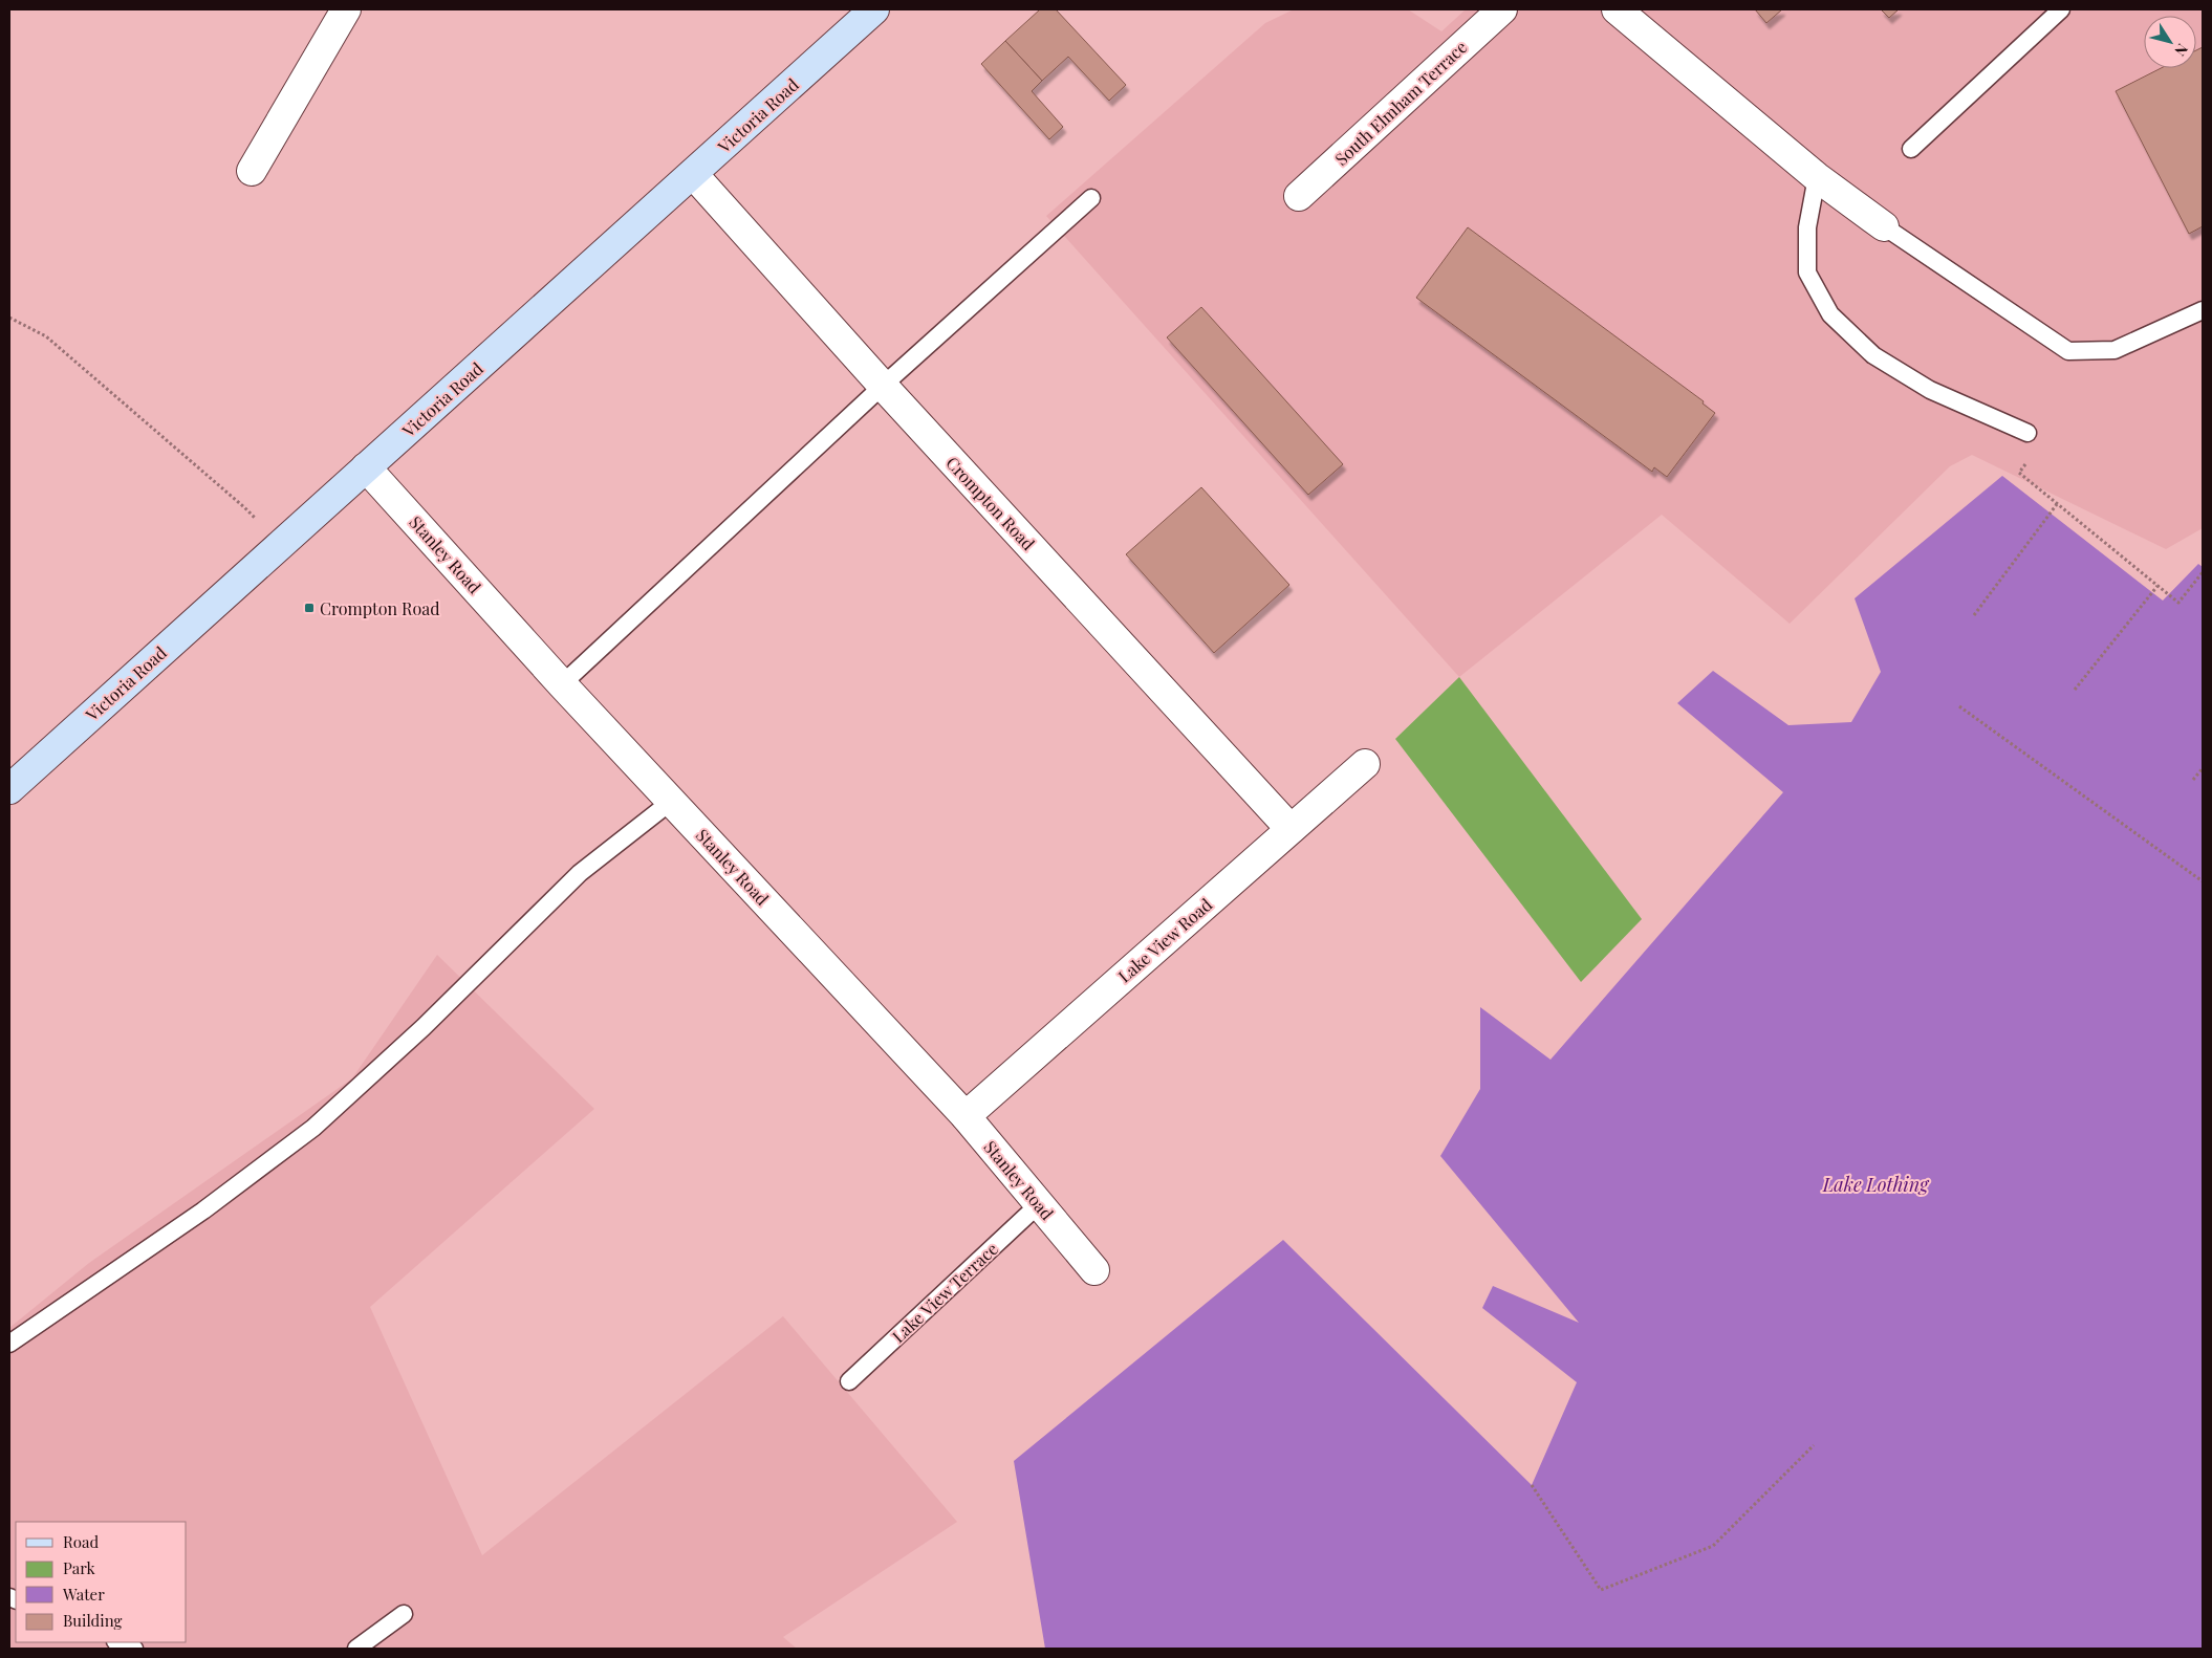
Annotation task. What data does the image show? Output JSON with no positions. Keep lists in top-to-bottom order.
{
  "streets": {
    "main road": ["Victoria Road"],
    "street": [
      "South Elmham Terrace",
      "Crompton Road",
      "Stanley Road",
      "Lake View Road"
    ],
    "lane": ["Lake View Terrace"]
  },
  "crossings": [
    ["Victoria Road", "Crompton Road"],
    ["Victoria Road", "Stanley Road"],
    ["Crompton Road", "Lake View Road"],
    ["Stanley Road", "Lake View Road"],
    ["Stanley Road", "Lake View Terrace"]
  ],
  "water": ["Lake Lothing"],
  "places": {
    "transit": ["Crompton Road"]
  },
  "legend": [
    "Road",
    "Park",
    "Water",
    "Building"
  ],
  "north": "bottom right"
}
